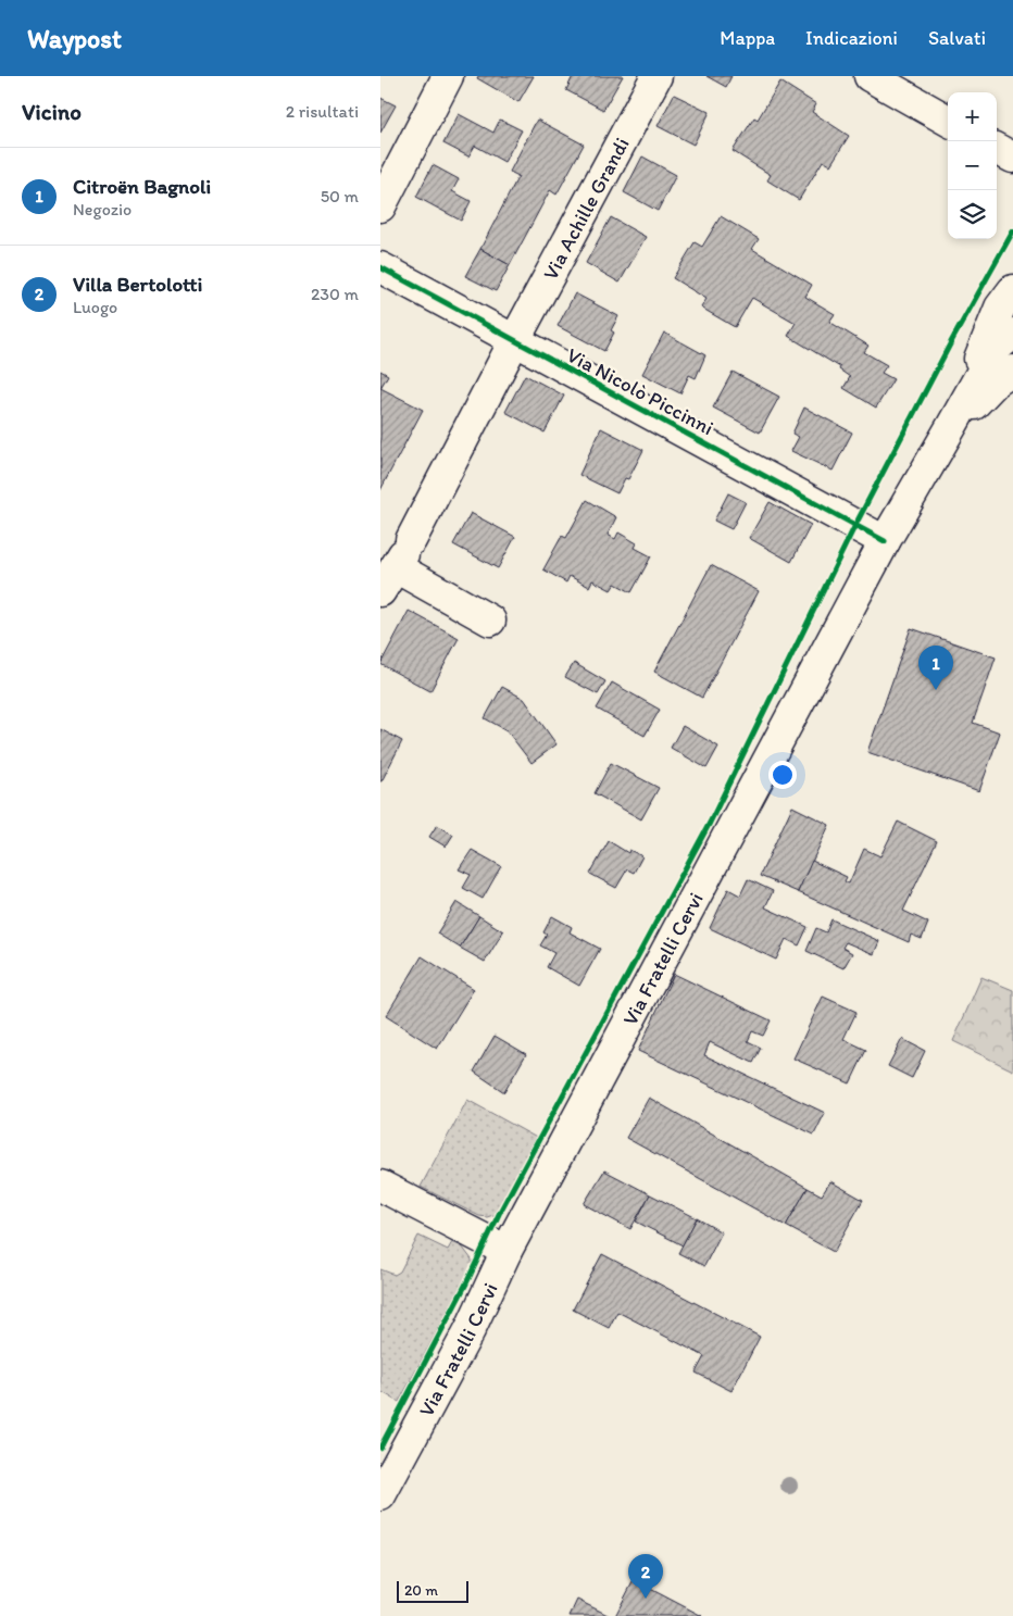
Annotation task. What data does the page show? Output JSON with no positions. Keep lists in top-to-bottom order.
{
  "streets": {
    "street": ["Via Achille Grandi", "Via Nicolò Piccinni", "Via Fratelli Cervi"]
  },
  "crossings": [
    ["Via Achille Grandi", "Via Nicolò Piccinni"],
    ["Via Nicolò Piccinni", "Via Fratelli Cervi"]
  ],
  "scale_bar": "20 m",
  "page": {
    "header": "Waypost",
    "nav": ["Mappa", "Indicazioni", "Salvati"],
    "heading": ["Vicino", "2 risultati"],
    "map_buttons": ["+", "−"],
    "list": [
      {
        "mark": "1",
        "name": "Citroën Bagnoli",
        "note": "Negozio",
        "value": "50 m"
      },
      {
        "mark": "2",
        "name": "Villa Bertolotti",
        "note": "Luogo",
        "value": "230 m"
      }
    ],
    "pins": ["1", "2"],
    "scale": "20 m"
  }
}
